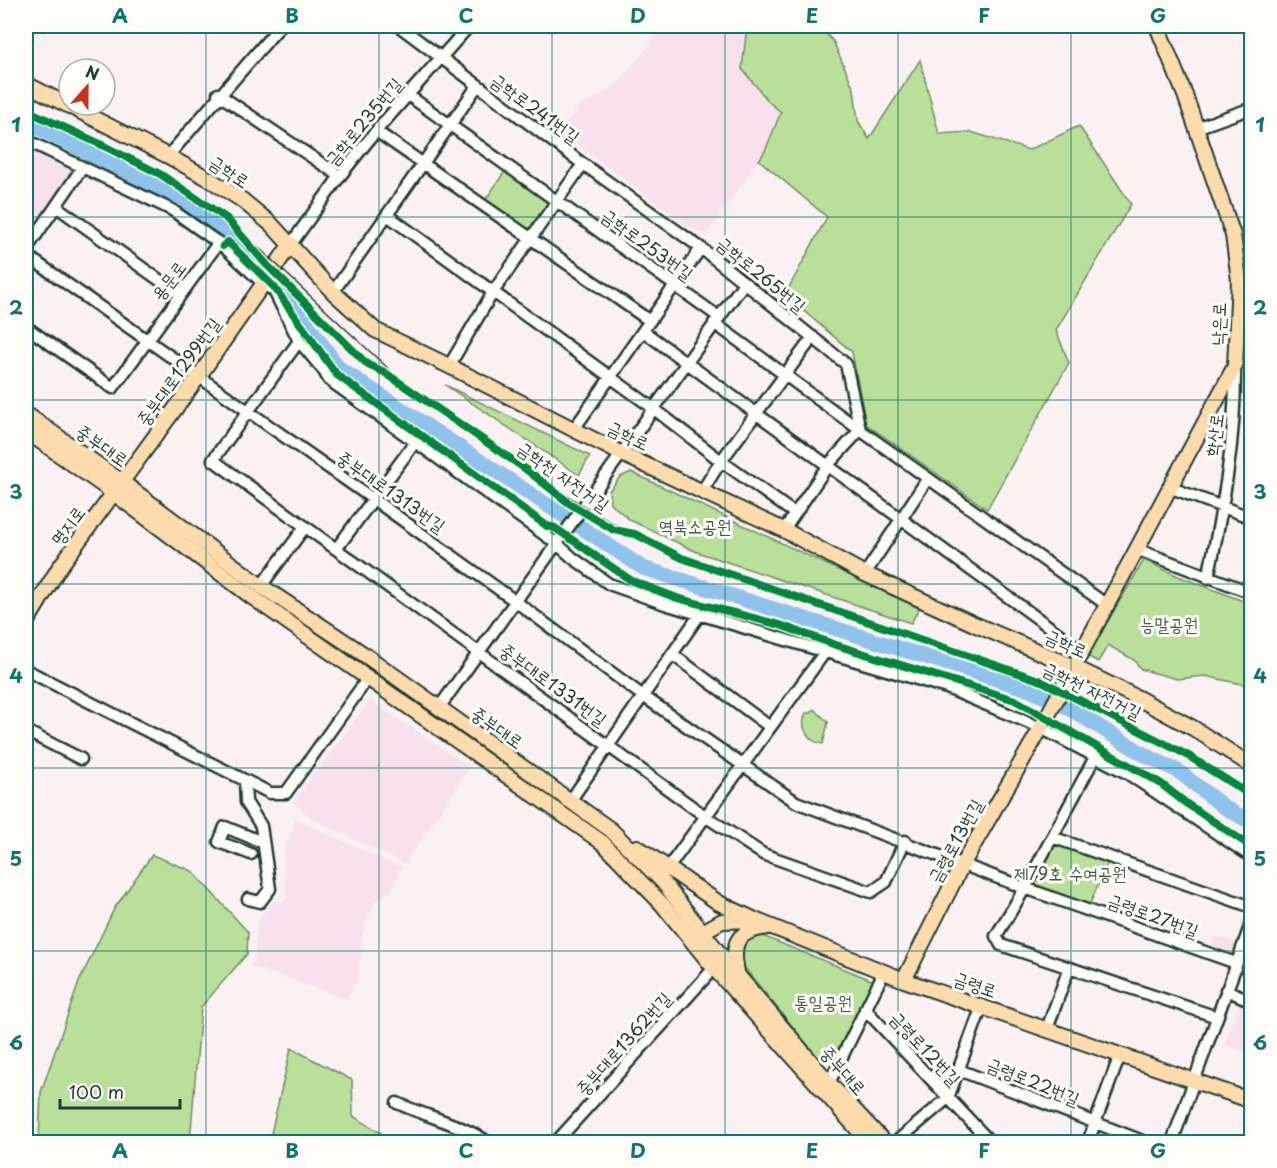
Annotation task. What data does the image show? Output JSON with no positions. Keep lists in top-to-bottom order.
{
  "streets": {
    "main road": [
      "금학로",
      "낙은로",
      "중부대로1299번길",
      "중부대로",
      "명지로",
      "금령로13번길",
      "금령로"
    ],
    "street": [
      "금학로241번길",
      "금학로235번길",
      "금학로253번길",
      "금학로265번길",
      "용문로",
      "학산로",
      "중부대로1313번길",
      "중부대로1331번길",
      "금령로27번길",
      "중부대로1362번길",
      "금령로12번길",
      "금령로22번길"
    ],
    "cycle path": ["금학천 자전거길"]
  },
  "crossings": [
    ["금학로241번길", "금학로"],
    ["금학로241번길", "금학로253번길"],
    ["금학로235번길", "금학로"],
    ["금학로235번길", "중부대로1299번길"],
    ["금학로", "금학로265번길"],
    ["금학로", "낙은로"],
    ["금학로", "중부대로1299번길"],
    ["금학로", "중부대로1331번길"],
    ["금학로", "금령로13번길"],
    ["금학로253번길", "금학로265번길"],
    ["금학로253번길", "낙은로"],
    ["금학로253번길", "중부대로1331번길"],
    ["금학로265번길", "중부대로1331번길"],
    ["용문로", "중부대로1313번길"],
    ["낙은로", "학산로"],
    ["낙은로", "금령로13번길"],
    ["중부대로1299번길", "중부대로"],
    ["중부대로1299번길", "중부대로1313번길"],
    ["중부대로1299번길", "명지로"],
    ["중부대로", "명지로"],
    ["중부대로", "중부대로1331번길"],
    ["중부대로", "금령로"],
    ["중부대로", "중부대로1362번길"],
    ["중부대로1313번길", "중부대로1331번길"],
    ["중부대로1331번길", "금령로27번길"],
    ["금령로13번길", "금령로27번길"],
    ["금령로13번길", "금령로"],
    ["금령로", "금령로12번길"],
    ["금령로", "금령로22번길"],
    ["금령로12번길", "금령로22번길"]
  ],
  "parks": [
    "역북소공원",
    "능말공원",
    "제79호 수여공원",
    "통일공원"
  ],
  "scale_bar": "100 m",
  "north": "top",
  "grid": {
    "columns": [
      "A",
      "B",
      "C",
      "D",
      "E",
      "F",
      "G"
    ],
    "rows": [
      "1",
      "2",
      "3",
      "4",
      "5",
      "6"
    ]
  }
}
